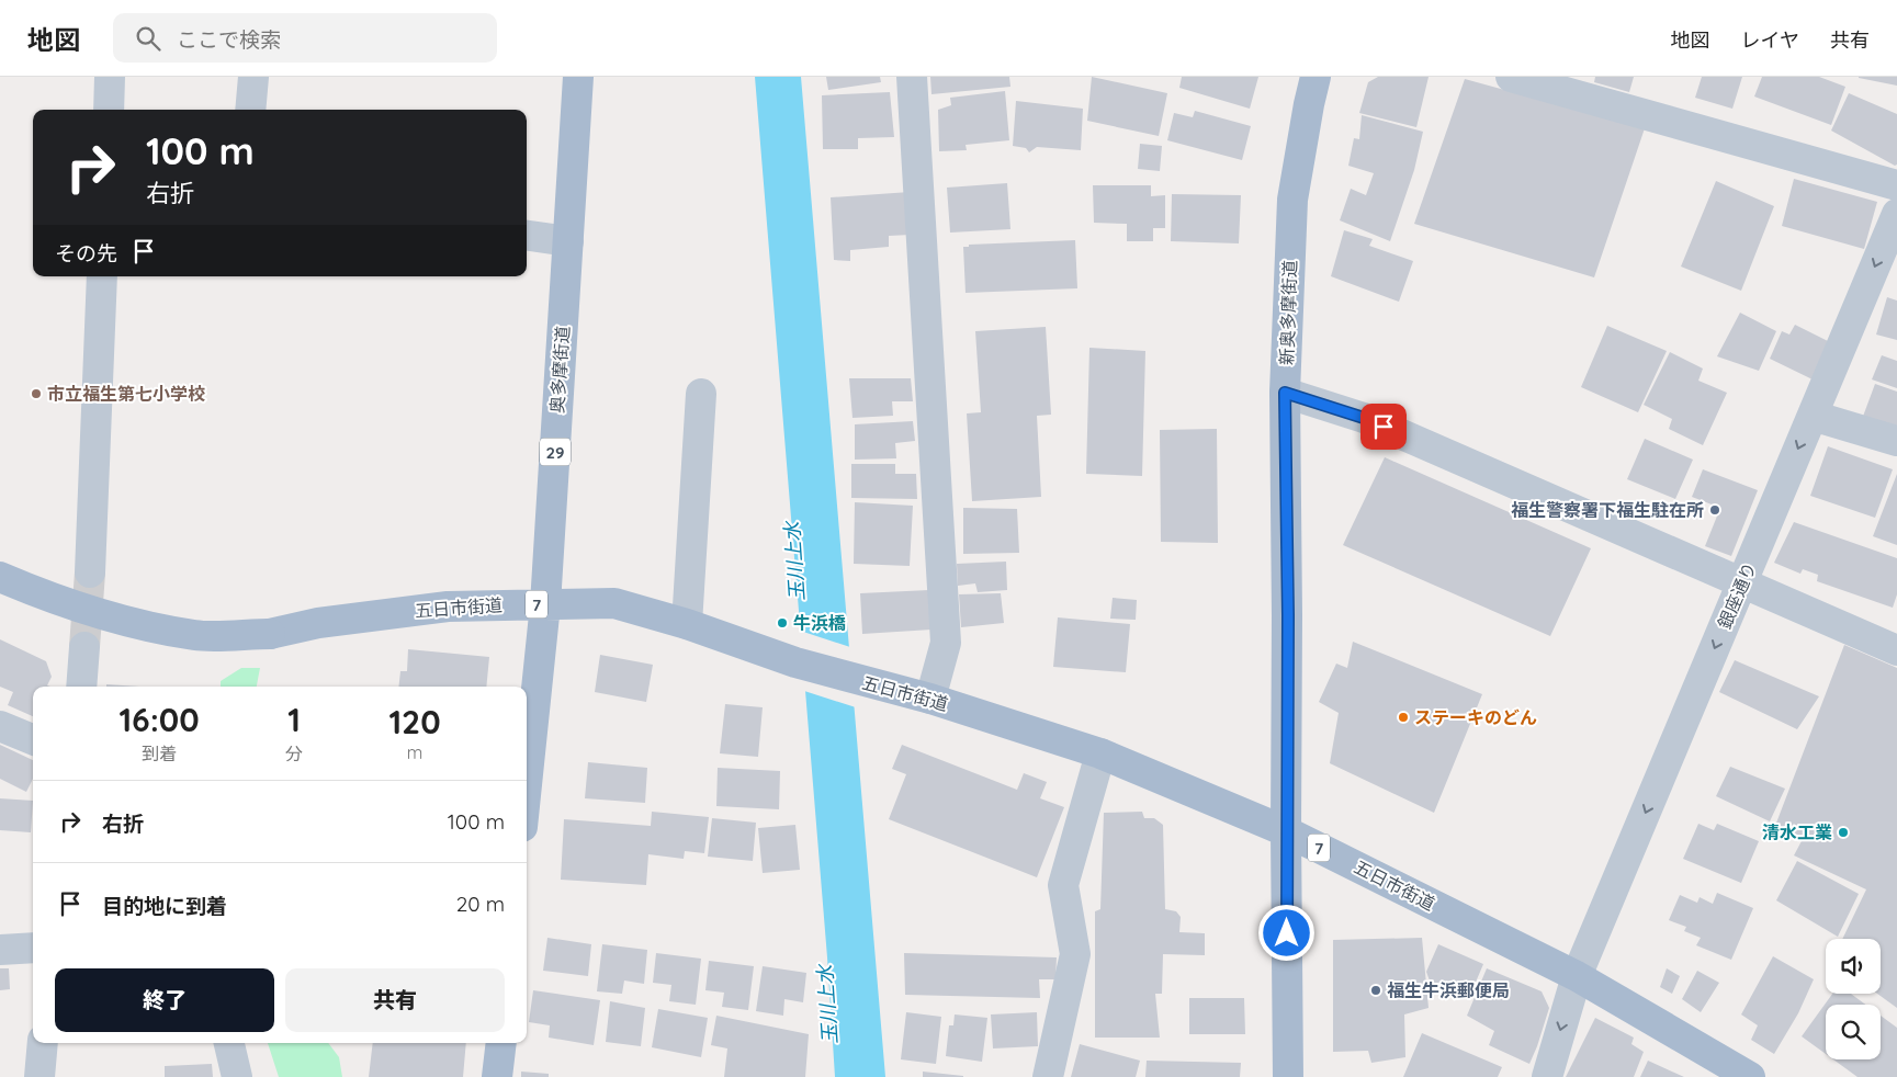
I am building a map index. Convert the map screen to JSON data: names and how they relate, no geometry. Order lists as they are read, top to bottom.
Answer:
{
  "streets": {
    "main road": [
      "新奥多摩街道",
      "奥多摩街道",
      "29",
      "7",
      "五日市街道"
    ],
    "street": ["銀座通り"]
  },
  "crossings": [
    ["新奥多摩街道", "五日市街道"],
    ["奥多摩街道", "五日市街道"],
    ["銀座通り", "五日市街道"]
  ],
  "one_way": ["銀座通り"],
  "water": ["玉川上水"],
  "places": [
    "市立福生第七小学校",
    "福生警察署下福生駐在所",
    "牛浜橋",
    "ステーキのどん",
    "清水工業",
    "福生牛浜郵便局"
  ],
  "page": {
    "header": "地図",
    "search": "ここで検索",
    "nav": ["地図", "レイヤ", "共有"],
    "turn": ["100 m", "右折"],
    "then": "その先",
    "eta": [
      "16:00",
      "到着",
      "1",
      "分",
      "120",
      "m"
    ],
    "list": [
      {
        "name": "右折",
        "value": "100 m"
      },
      {
        "name": "目的地に到着",
        "value": "20 m"
      }
    ],
    "buttons": ["終了", "共有"]
  }
}
